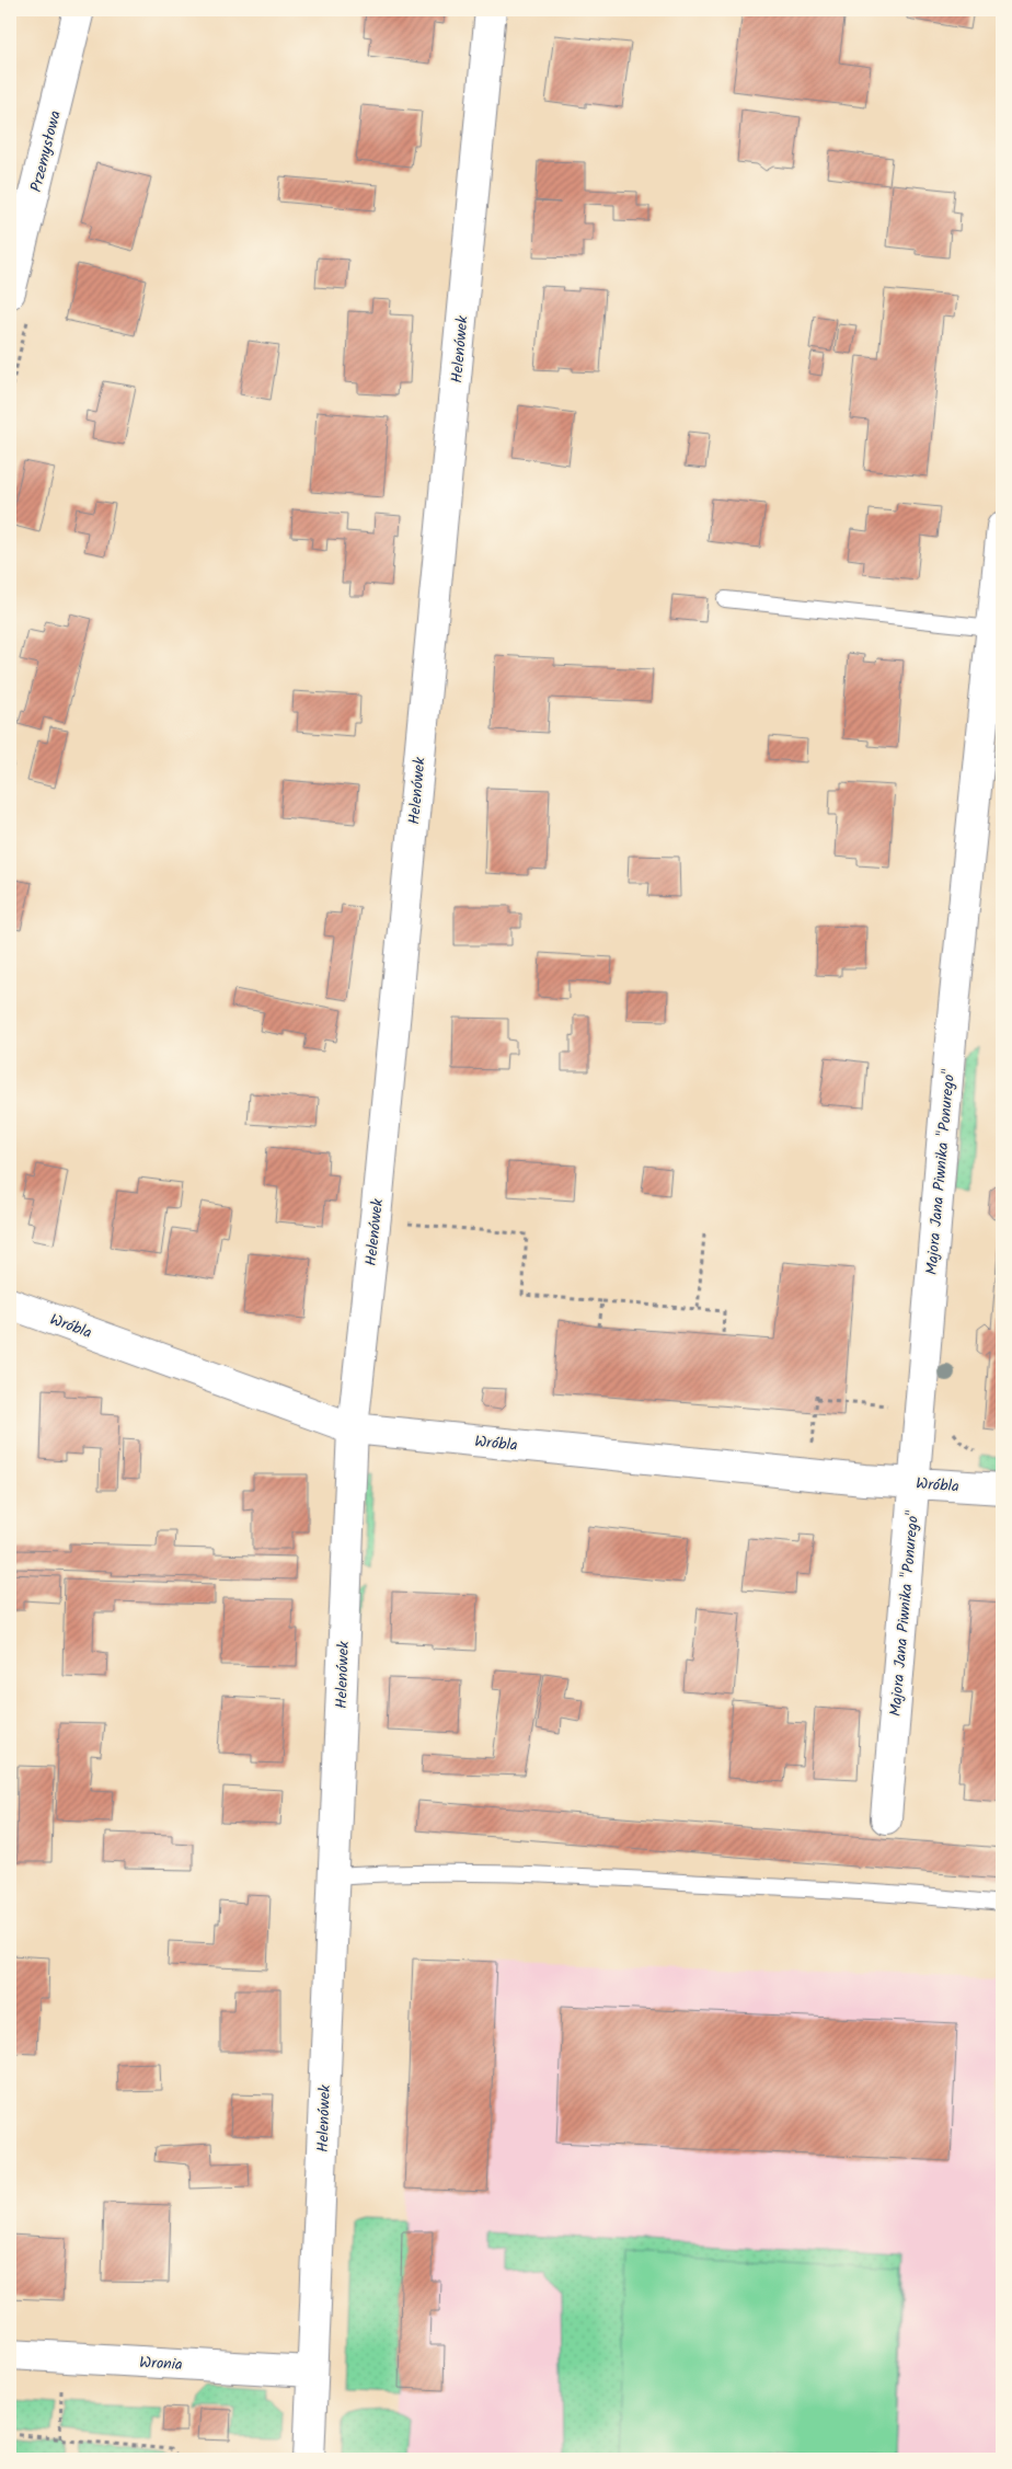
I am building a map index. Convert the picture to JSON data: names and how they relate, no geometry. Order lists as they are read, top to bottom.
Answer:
{
  "streets": {
    "street": [
      "Przemysłowa",
      "Helenówek",
      "Majora Jana Piwnika \"Ponurego\"",
      "Wróbla",
      "Wronia"
    ]
  },
  "crossings": [
    ["Helenówek", "Wróbla"],
    ["Helenówek", "Wronia"],
    ["Majora Jana Piwnika \"Ponurego\"", "Wróbla"]
  ]
}
